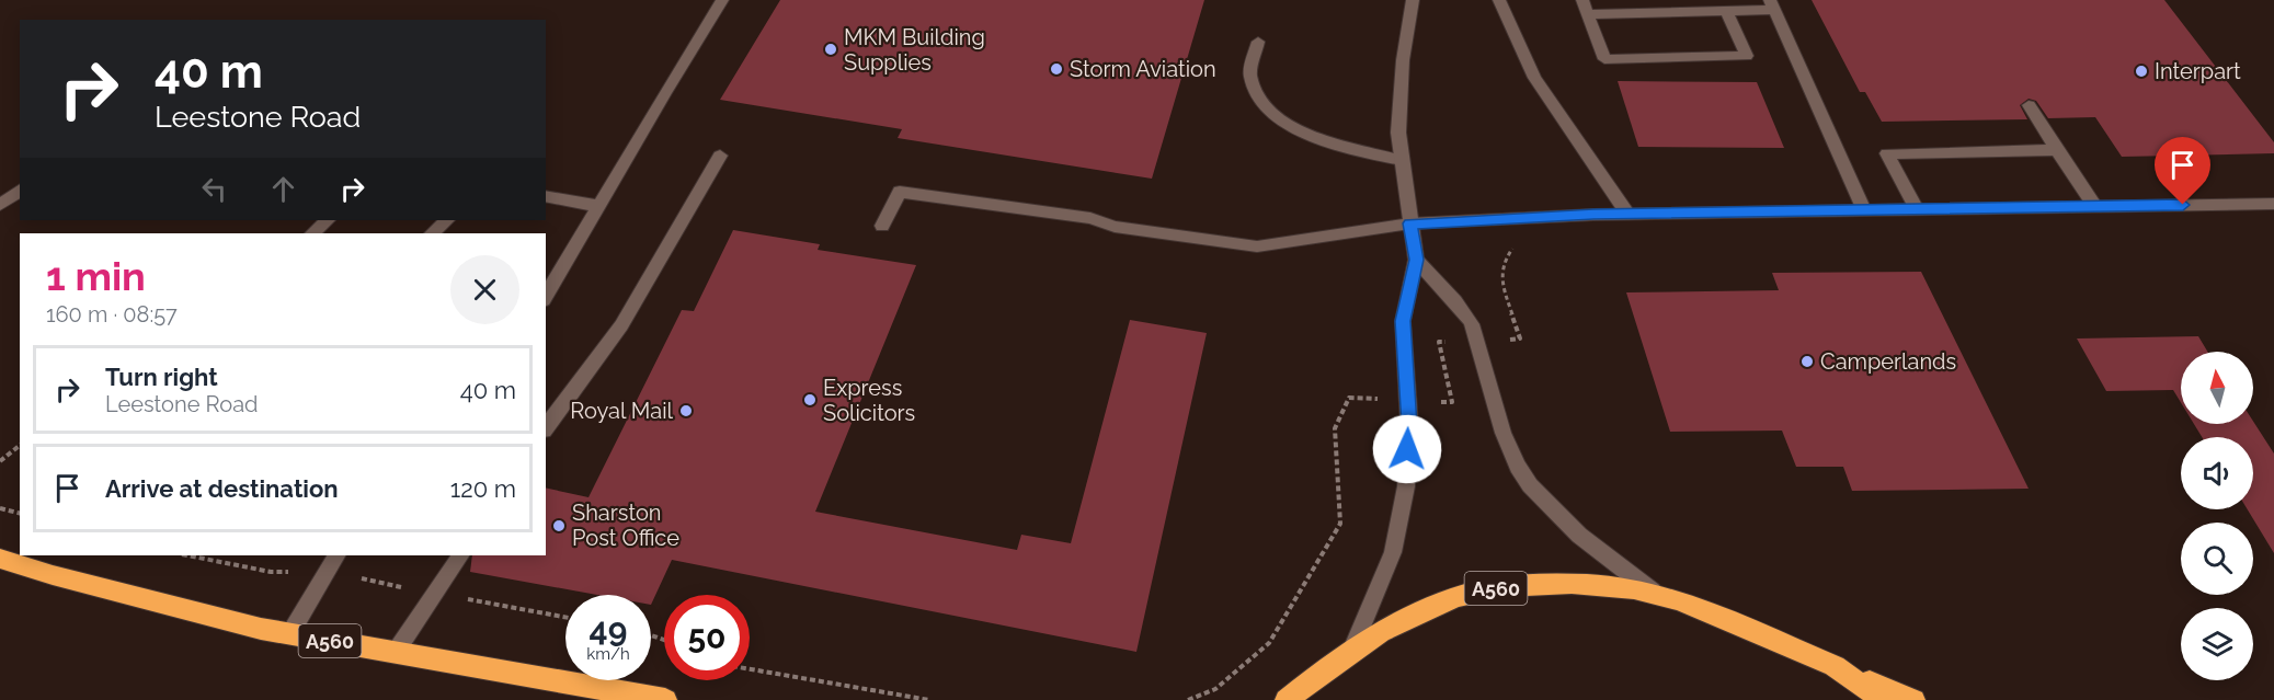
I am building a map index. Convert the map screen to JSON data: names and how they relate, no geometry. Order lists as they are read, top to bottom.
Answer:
{
  "streets": {
    "highway": ["A560"]
  },
  "places": [
    "MKM Building Supplies",
    "Storm Aviation",
    "Interpart",
    "Camperlands",
    "Express Solicitors",
    "Royal Mail",
    "Sharston Post Office"
  ],
  "north": "top",
  "page": {
    "turn": ["40 m", "Leestone Road"],
    "heading": ["1 min", "160 m · 08:57"],
    "list": [
      {
        "name": "Turn right",
        "note": "Leestone Road",
        "value": "40 m"
      },
      {
        "name": "Arrive at destination",
        "value": "120 m"
      }
    ],
    "speed": "49 km/h",
    "limit": "50"
  }
}
